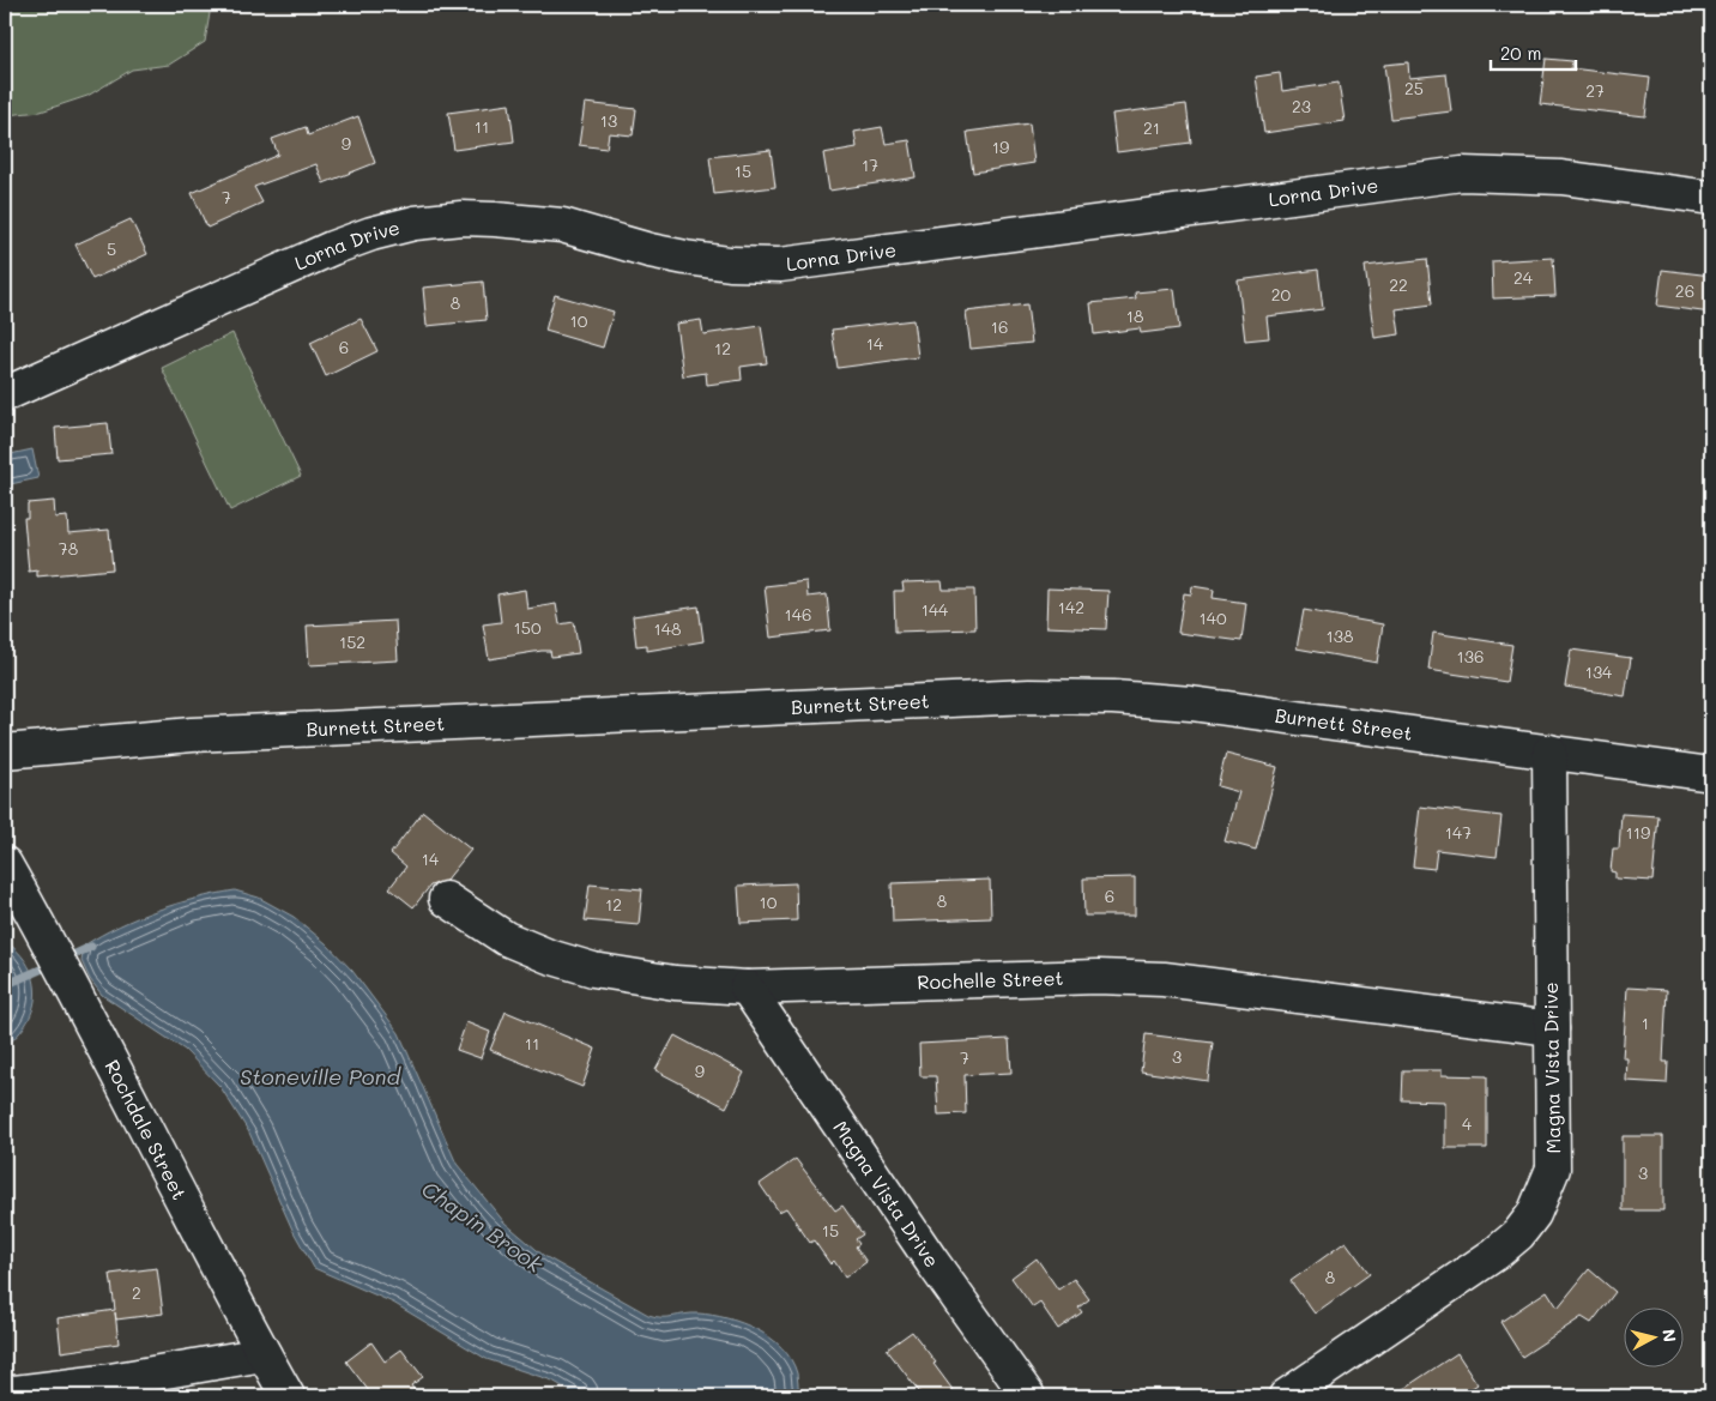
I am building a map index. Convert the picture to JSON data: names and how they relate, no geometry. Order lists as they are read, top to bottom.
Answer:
{
  "streets": {
    "street": [
      "Lorna Drive",
      "Burnett Street",
      "Rochelle Street",
      "Magna Vista Drive",
      "Rochdale Street"
    ]
  },
  "crossings": [
    ["Burnett Street", "Magna Vista Drive"],
    ["Rochelle Street", "Magna Vista Drive"]
  ],
  "water": ["Stoneville Pond", "Chapin Brook"],
  "house_numbers": [
    "25",
    "27",
    "23",
    "13",
    "11",
    "21",
    "9",
    "19",
    "17",
    "15",
    "7",
    "5",
    "24",
    "22",
    "26",
    "20",
    "8",
    "18",
    "10",
    "16",
    "14",
    "6",
    "12",
    "78",
    "142",
    "144",
    "146",
    "140",
    "150",
    "148",
    "138",
    "152",
    "136",
    "134",
    "147",
    "119",
    "14",
    "6",
    "8",
    "10",
    "12",
    "1",
    "11",
    "3",
    "7",
    "9",
    "4",
    "3",
    "15",
    "8",
    "2"
  ],
  "scale_bar": "20 m",
  "north": "right"
}
